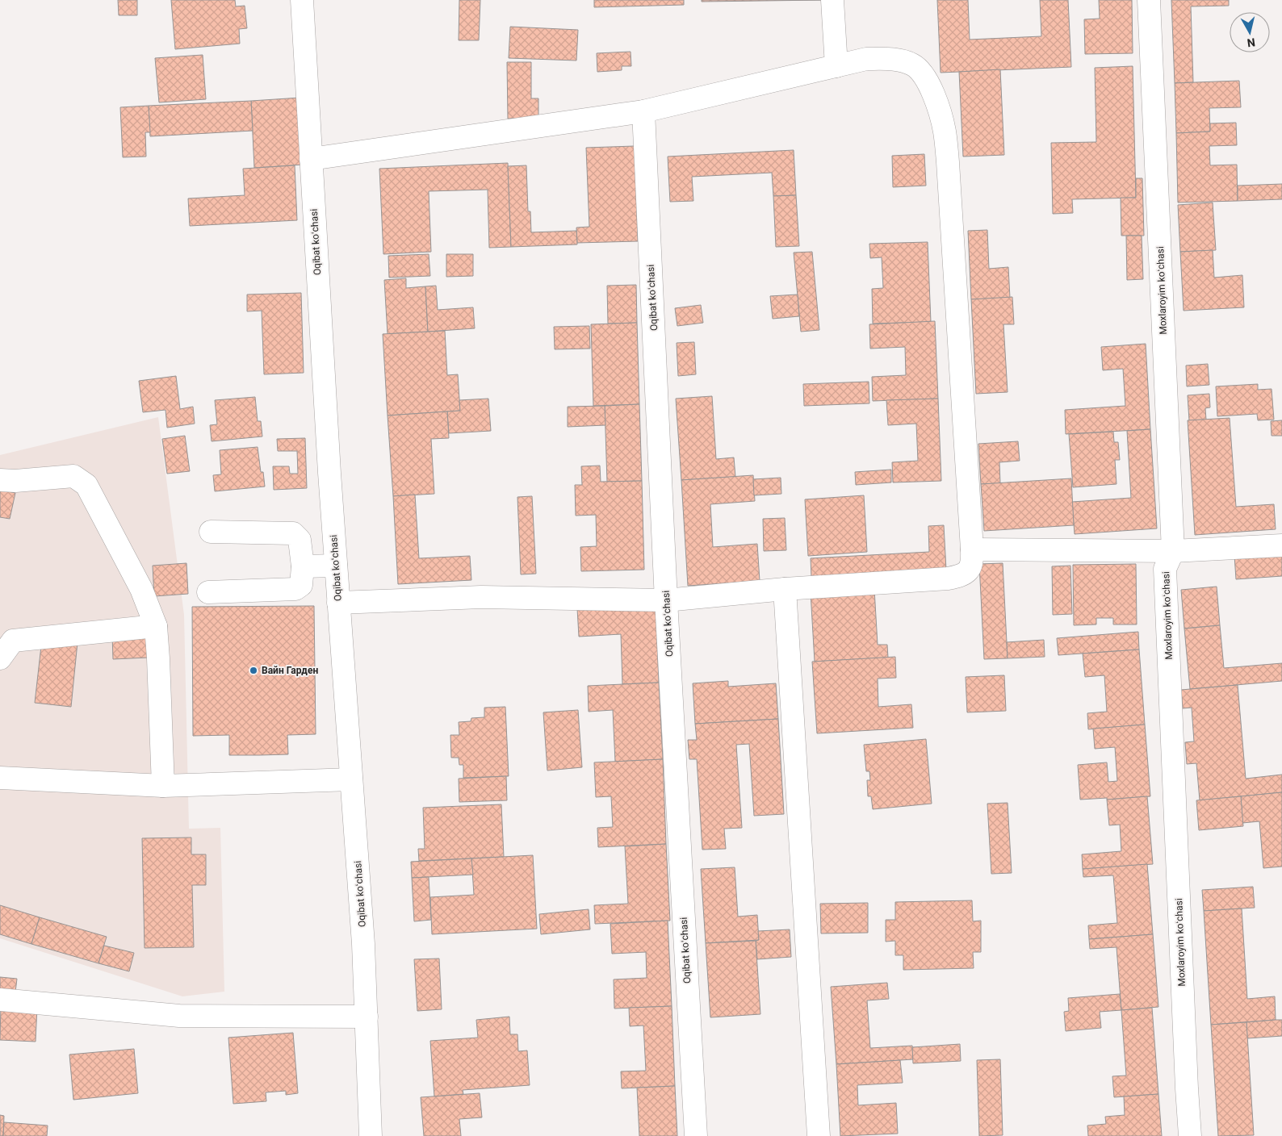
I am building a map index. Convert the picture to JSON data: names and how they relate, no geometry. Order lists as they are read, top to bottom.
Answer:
{
  "streets": {
    "street": ["Oqibat koʻchasi", "Moxlaroyim koʻchasi"]
  },
  "places": ["Вайн Гарден"],
  "north": "bottom"
}
